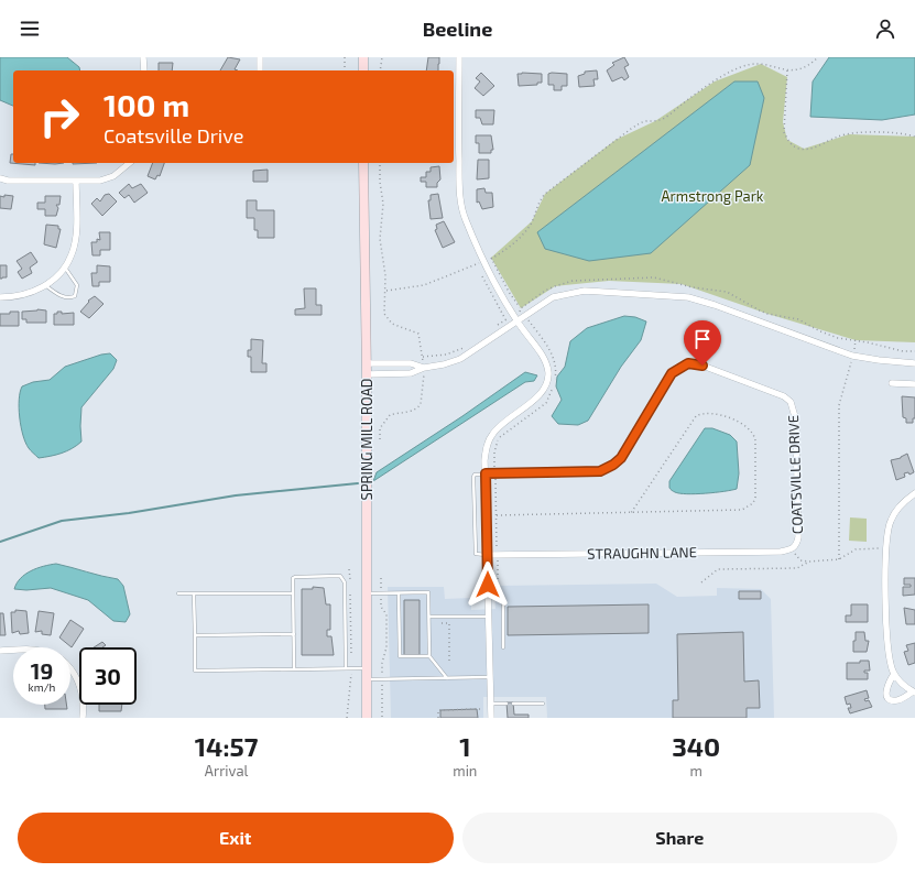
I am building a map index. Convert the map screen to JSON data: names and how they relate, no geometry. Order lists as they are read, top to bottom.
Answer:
{
  "streets": {
    "street": ["SPRING MILL ROAD", "COATSVILLE DRIVE", "STRAUGHN LANE"]
  },
  "crossings": [
    ["COATSVILLE DRIVE", "STRAUGHN LANE"]
  ],
  "parks": ["Armstrong Park"],
  "page": {
    "header": "Beeline",
    "turn": ["100 m", "Coatsville Drive"],
    "speed": "19 km/h",
    "limit": "30",
    "eta": [
      "14:57",
      "Arrival",
      "1",
      "min",
      "340",
      "m"
    ],
    "buttons": ["Exit", "Share"]
  }
}
